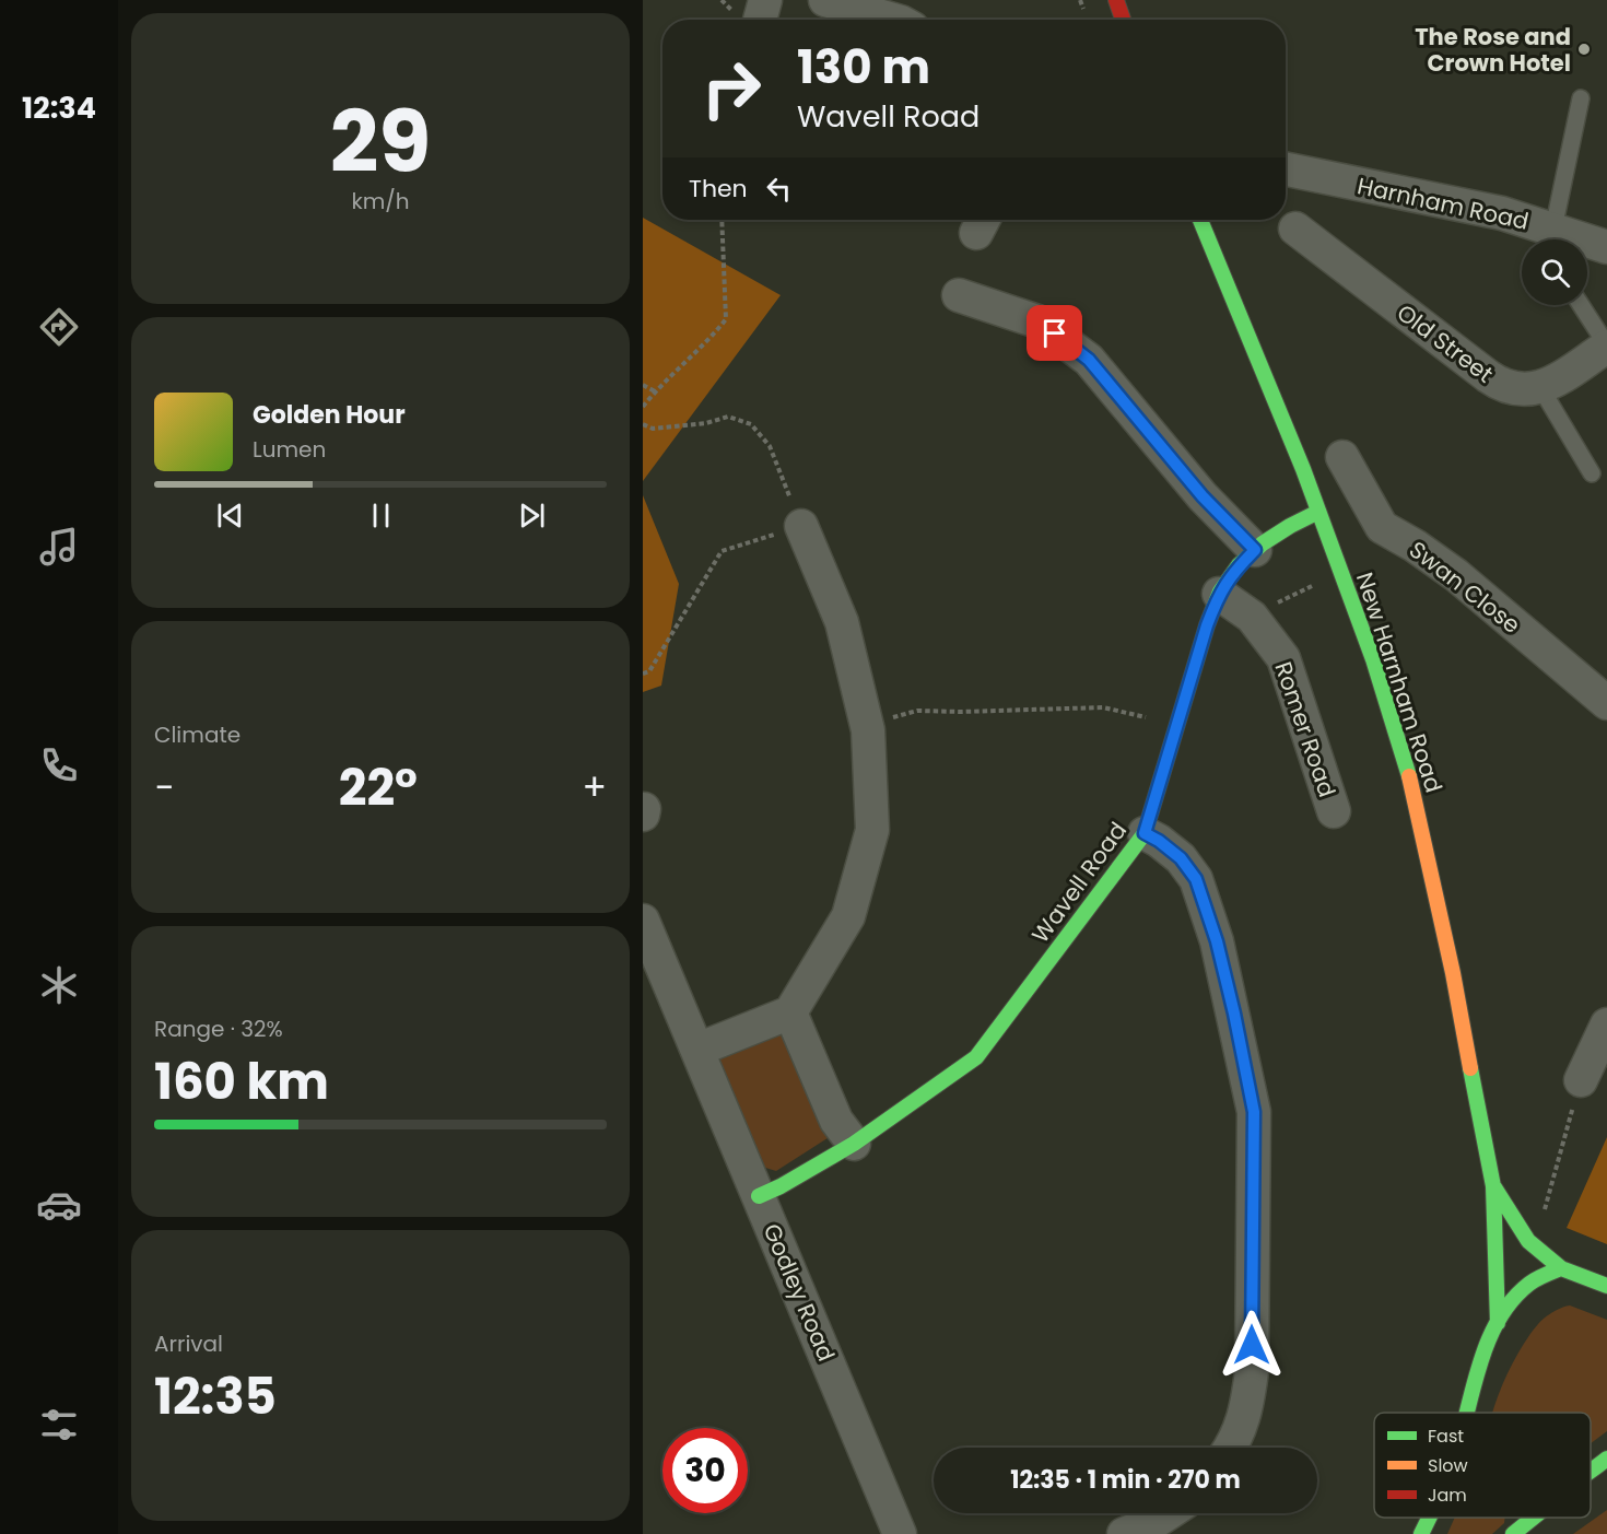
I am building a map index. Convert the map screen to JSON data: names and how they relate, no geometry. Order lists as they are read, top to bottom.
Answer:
{
  "streets": {
    "main road": ["New Harnham Road", "Wavell Road"],
    "street": [
      "Harnham Road",
      "Old Street",
      "Swan Close",
      "Romer Road",
      "Godley Road"
    ]
  },
  "crossings": [
    ["New Harnham Road", "Wavell Road"],
    ["Romer Road", "Wavell Road"],
    ["Wavell Road", "Godley Road"]
  ],
  "places": ["The Rose and Crown Hotel"],
  "legend": ["Fast", "Slow", "Jam"],
  "page": {
    "tabs": "12:34",
    "tile": [
      ["29", "km/h"],
      "Climate",
      ["Range · 32%", "160 km"],
      ["Arrival", "12:35"]
    ],
    "turn": ["130 m", "Wavell Road"],
    "then": "Then",
    "song": ["Golden Hour", "Lumen"],
    "heat": ["−", "22°", "+"],
    "limit": "30",
    "trip": "12:35 · 1 min · 270 m"
  }
}
